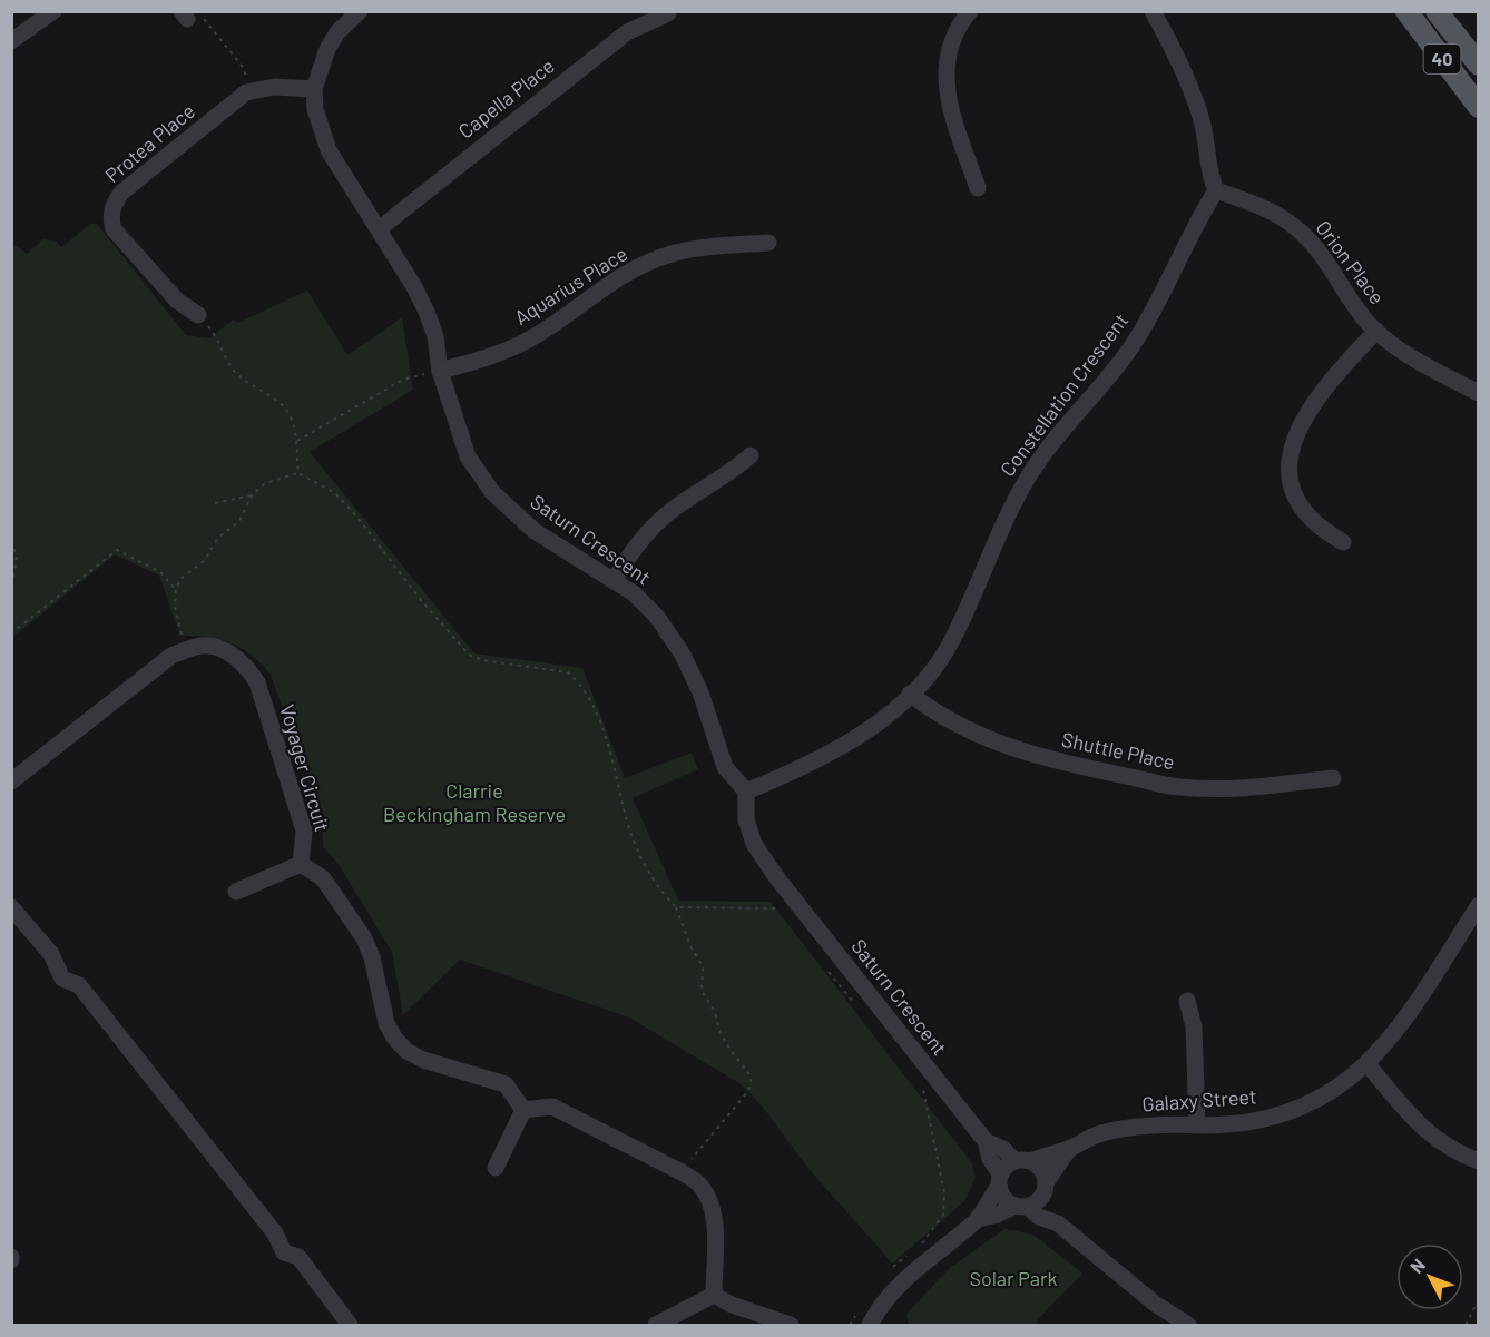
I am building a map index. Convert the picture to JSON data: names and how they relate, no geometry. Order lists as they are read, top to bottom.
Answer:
{
  "streets": {
    "main road": ["40"],
    "street": [
      "Capella Place",
      "Protea Place",
      "Orion Place",
      "Aquarius Place",
      "Constellation Crescent",
      "Saturn Crescent",
      "Shuttle Place",
      "Voyager Circuit",
      "Galaxy Street"
    ]
  },
  "crossings": [
    ["Capella Place", "Saturn Crescent"],
    ["Orion Place", "Constellation Crescent"],
    ["Aquarius Place", "Saturn Crescent"],
    ["Constellation Crescent", "Saturn Crescent"],
    ["Constellation Crescent", "Shuttle Place"],
    ["Saturn Crescent", "Galaxy Street"]
  ],
  "parks": ["Clarrie Beckingham Reserve", "Solar Park"],
  "north": "top left"
}
